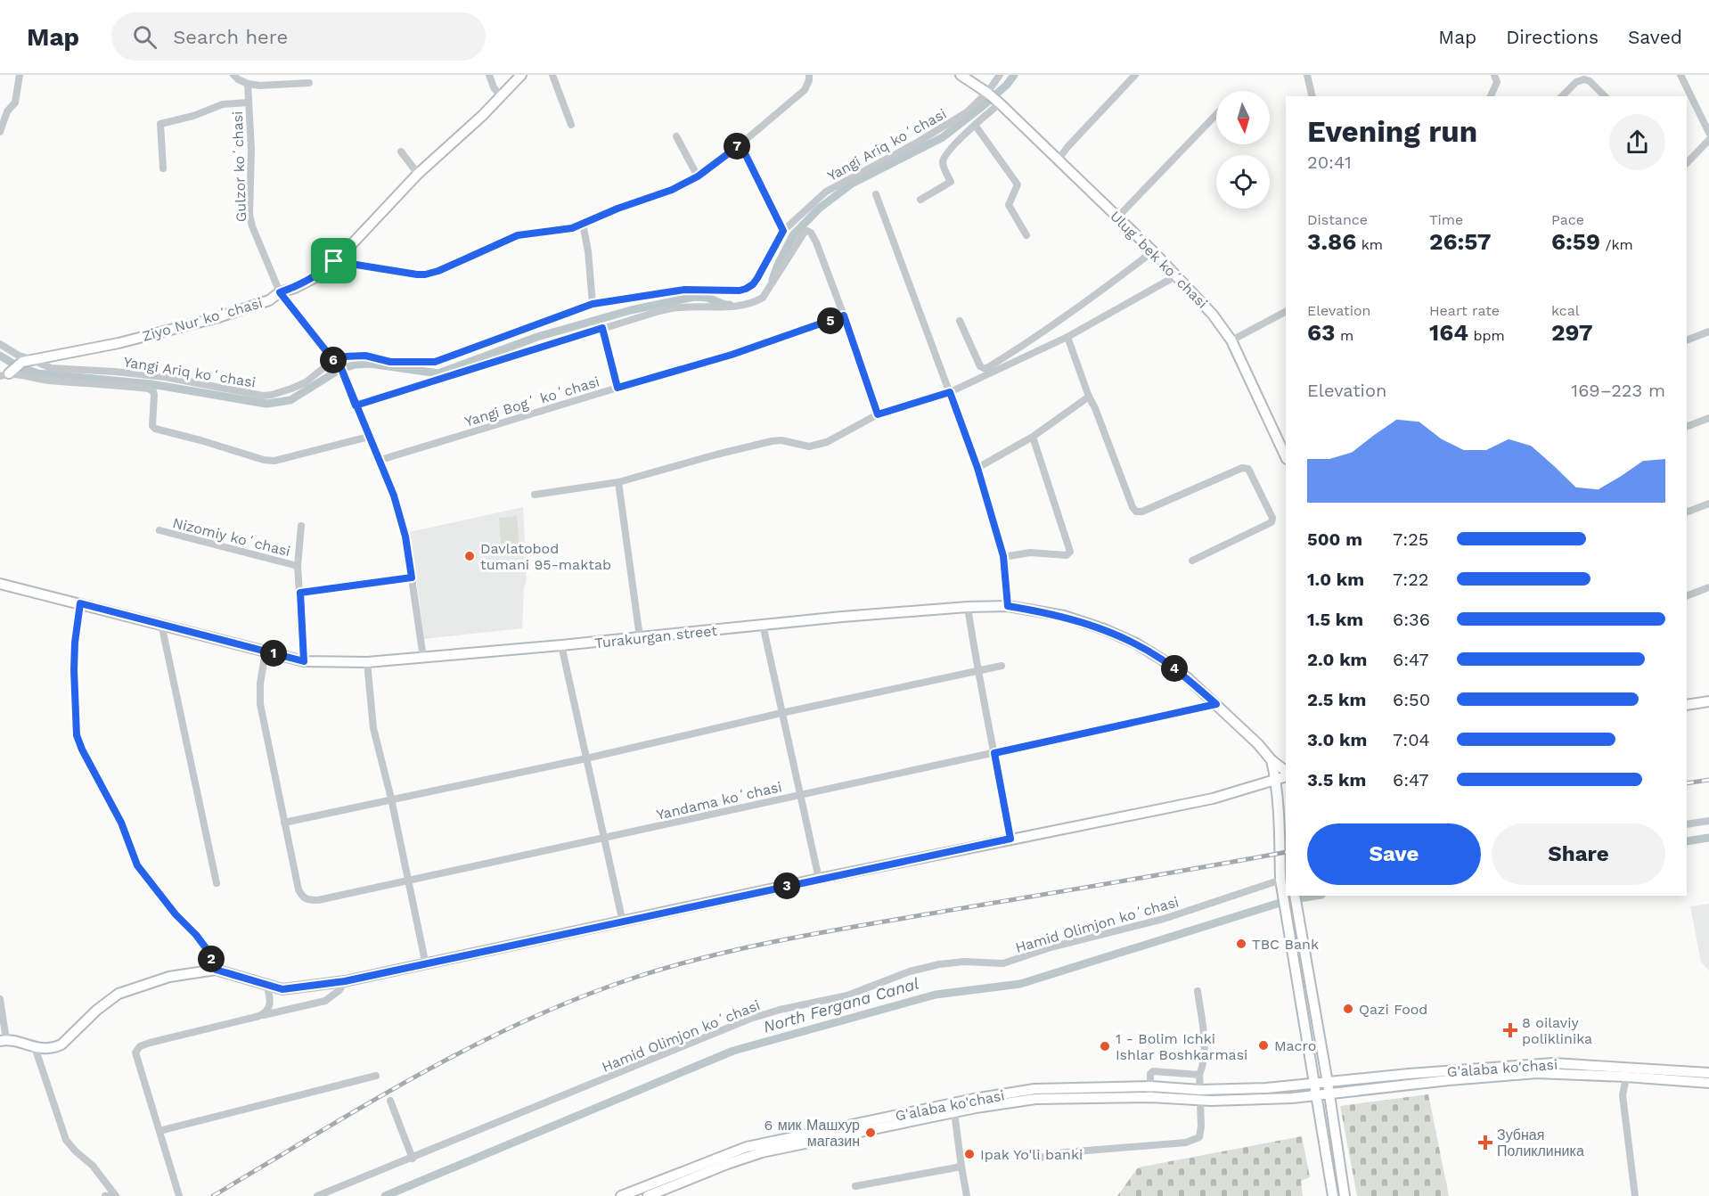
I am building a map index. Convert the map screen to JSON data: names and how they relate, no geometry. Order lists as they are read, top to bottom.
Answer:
{
  "streets": {
    "main road": [
      "Ulugʻbek koʻchasi",
      "Ziyo Nur koʻchasi",
      "Turakurgan street",
      "G'alaba ko'chasi"
    ],
    "street": [
      "Yangi Ariq koʻchasi",
      "Gulzor koʻchasi",
      "Yangi Bogʻ koʻchasi",
      "Nizomiy koʻchasi",
      "Yandama koʻchasi",
      "Hamid Olimjon koʻchasi"
    ]
  },
  "crossings": [
    ["Yangi Ariq koʻchasi", "Gulzor koʻchasi"],
    ["Yangi Ariq koʻchasi", "Ulugʻbek koʻchasi"],
    ["Yangi Ariq koʻchasi", "Ziyo Nur koʻchasi"],
    ["Gulzor koʻchasi", "Ziyo Nur koʻchasi"],
    ["Nizomiy koʻchasi", "Turakurgan street"],
    ["Turakurgan street", "Yandama koʻchasi"]
  ],
  "water": ["North Fergana Canal"],
  "places": {
    "other": [
      "Davlatobod tumani 95-maktab",
      "TBC Bank",
      "Qazi Food",
      "Macro",
      "1 - Bolim Ichki Ishlar Boshkarmasi",
      "6 мик Машхур магазин",
      "Ipak Yo'li banki"
    ],
    "health": ["8 oilaviy poliklinika", "Зубная Поликлиника"]
  },
  "north": "bottom",
  "page": {
    "header": "Map",
    "search": "Search here",
    "nav": ["Map", "Directions", "Saved"],
    "heading": ["Evening run", "20:41"],
    "pins": [
      "7",
      "5",
      "6",
      "1",
      "4",
      "3",
      "2"
    ],
    "stats": [
      ["Distance", "3.86 km"],
      ["Time", "26:57"],
      ["Pace", "6:59 /km"],
      ["Elevation", "63 m"],
      ["Heart rate", "164 bpm"],
      ["kcal", "297"]
    ],
    "chart": ["Elevation", "169–223 m"],
    "list": [
      {
        "name": "500 m",
        "note": "7:25"
      },
      {
        "name": "1.0 km",
        "note": "7:22"
      },
      {
        "name": "1.5 km",
        "note": "6:36"
      },
      {
        "name": "2.0 km",
        "note": "6:47"
      },
      {
        "name": "2.5 km",
        "note": "6:50"
      },
      {
        "name": "3.0 km",
        "note": "7:04"
      },
      {
        "name": "3.5 km",
        "note": "6:47"
      }
    ],
    "buttons": ["Save", "Share"]
  }
}
